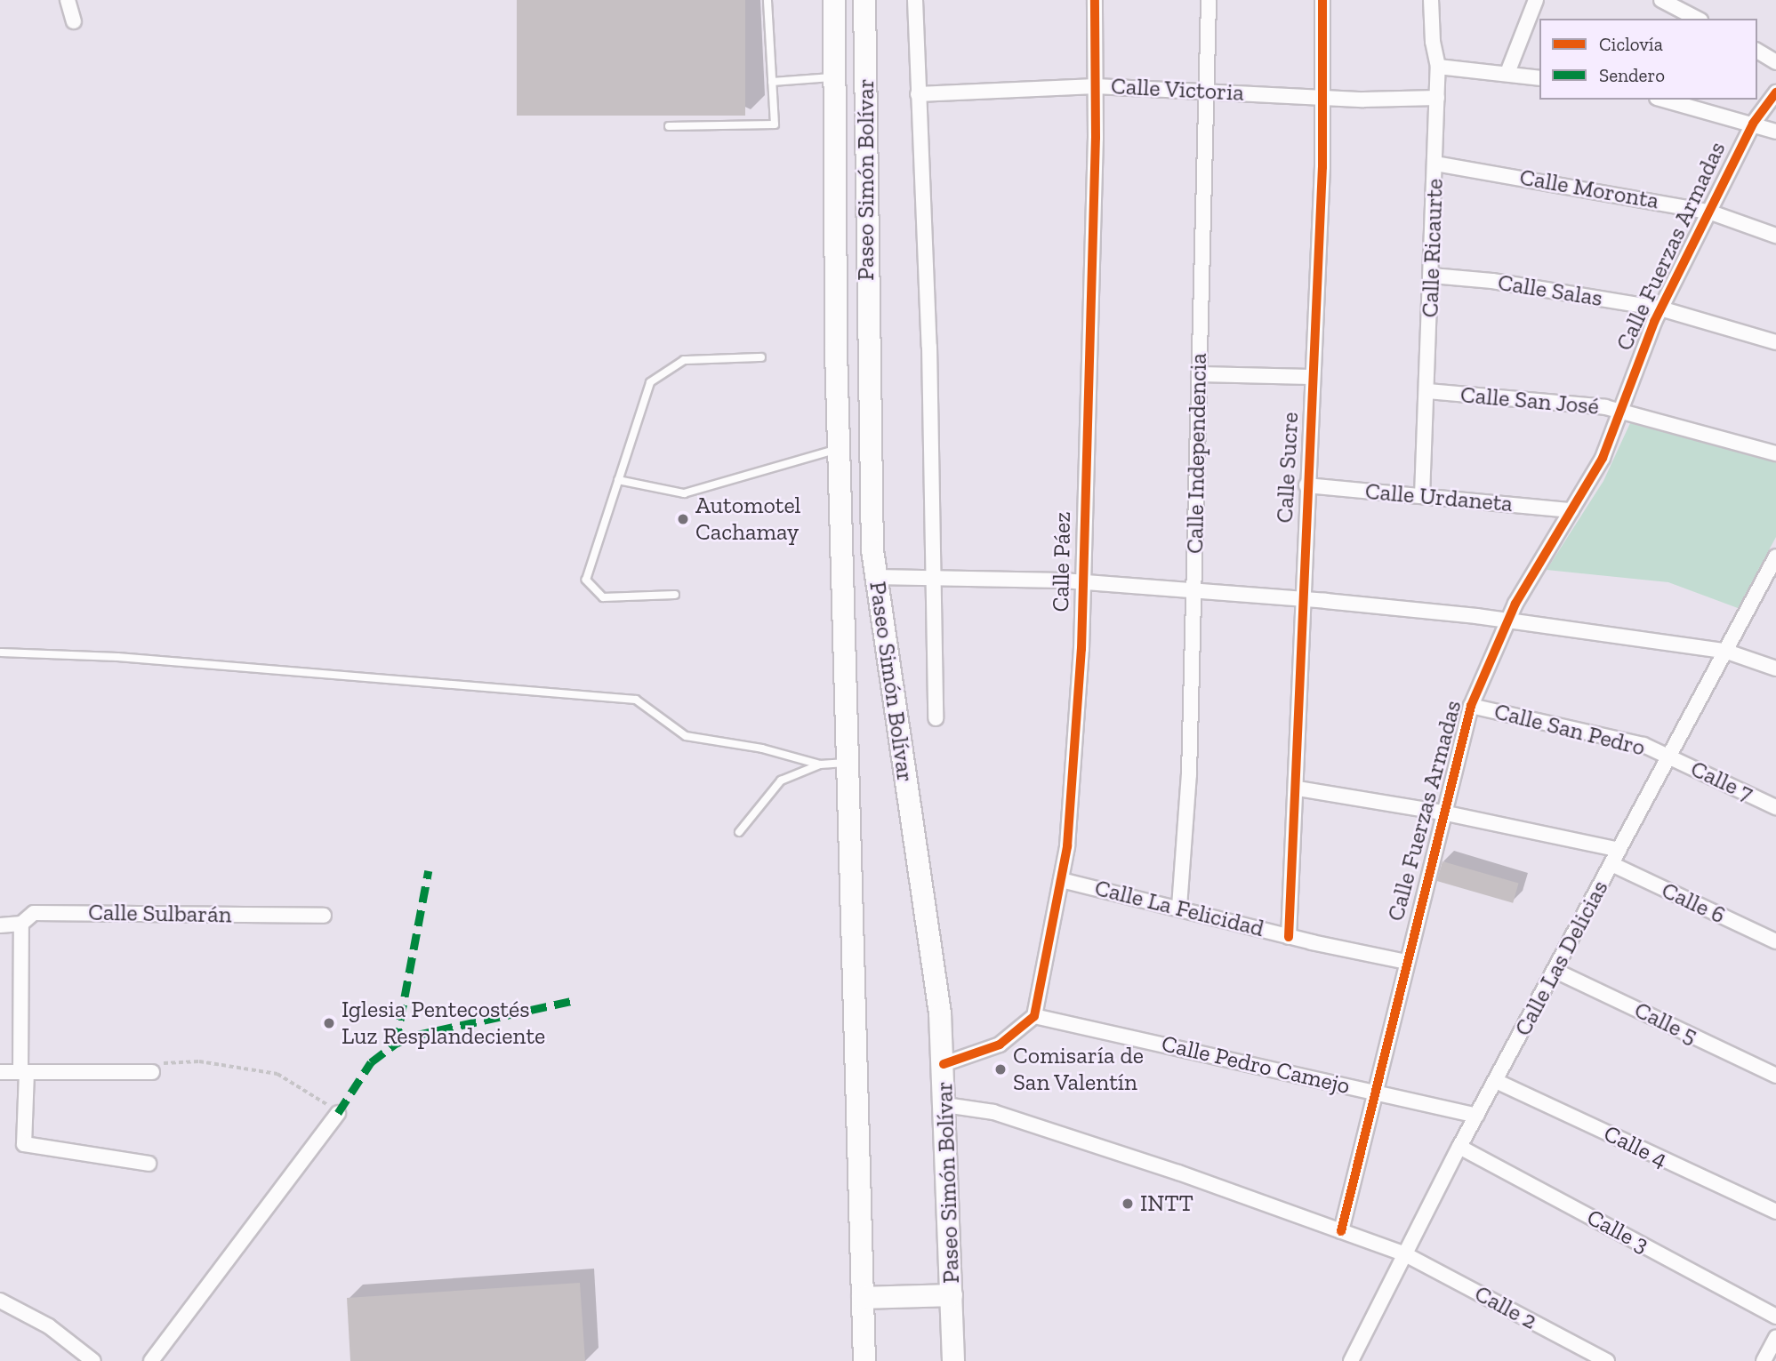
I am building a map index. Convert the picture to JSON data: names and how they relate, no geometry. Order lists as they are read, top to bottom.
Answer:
{
  "streets": {
    "main road": ["Paseo Simón Bolívar"],
    "street": [
      "Calle Victoria",
      "Calle Moronta",
      "Calle Fuerzas Armadas",
      "Calle Ricaurte",
      "Calle Salas",
      "Calle San José",
      "Calle Independencia",
      "Calle Sucre",
      "Calle Urdaneta",
      "Calle Páez",
      "Calle San Pedro",
      "Calle 7",
      "Calle 6",
      "Calle La Felicidad",
      "Calle Sulbarán",
      "Calle Las Delicias",
      "Calle 5",
      "Calle Pedro Camejo",
      "Calle 4",
      "Calle 3",
      "Calle 2"
    ]
  },
  "crossings": [
    ["Calle Victoria", "Paseo Simón Bolívar"],
    ["Calle Victoria", "Calle Ricaurte"],
    ["Calle Victoria", "Calle Independencia"],
    ["Calle Victoria", "Calle Sucre"],
    ["Calle Victoria", "Calle Páez"],
    ["Paseo Simón Bolívar", "Calle 2"],
    ["Calle Moronta", "Calle Fuerzas Armadas"],
    ["Calle Moronta", "Calle Ricaurte"],
    ["Calle Fuerzas Armadas", "Calle Salas"],
    ["Calle Fuerzas Armadas", "Calle San José"],
    ["Calle Fuerzas Armadas", "Calle Urdaneta"],
    ["Calle Fuerzas Armadas", "Calle San Pedro"],
    ["Calle Fuerzas Armadas", "Calle La Felicidad"],
    ["Calle Fuerzas Armadas", "Calle Pedro Camejo"],
    ["Calle Fuerzas Armadas", "Calle 2"],
    ["Calle Ricaurte", "Calle Salas"],
    ["Calle Ricaurte", "Calle San José"],
    ["Calle Ricaurte", "Calle Urdaneta"],
    ["Calle Independencia", "Calle La Felicidad"],
    ["Calle Sucre", "Calle Urdaneta"],
    ["Calle Sucre", "Calle La Felicidad"],
    ["Calle Páez", "Calle La Felicidad"],
    ["Calle Páez", "Calle Pedro Camejo"],
    ["Calle San Pedro", "Calle 7"],
    ["Calle San Pedro", "Calle Las Delicias"],
    ["Calle 7", "Calle Las Delicias"],
    ["Calle 6", "Calle Las Delicias"],
    ["Calle Las Delicias", "Calle 5"],
    ["Calle Las Delicias", "Calle Pedro Camejo"],
    ["Calle Las Delicias", "Calle 4"],
    ["Calle Las Delicias", "Calle 3"],
    ["Calle Las Delicias", "Calle 2"]
  ],
  "places": [
    "Automotel Cachamay",
    "Iglesia Pentecostés Luz Resplandeciente",
    "Comisaría de San Valentín",
    "INTT"
  ],
  "legend": ["Ciclovía", "Sendero"]
}
